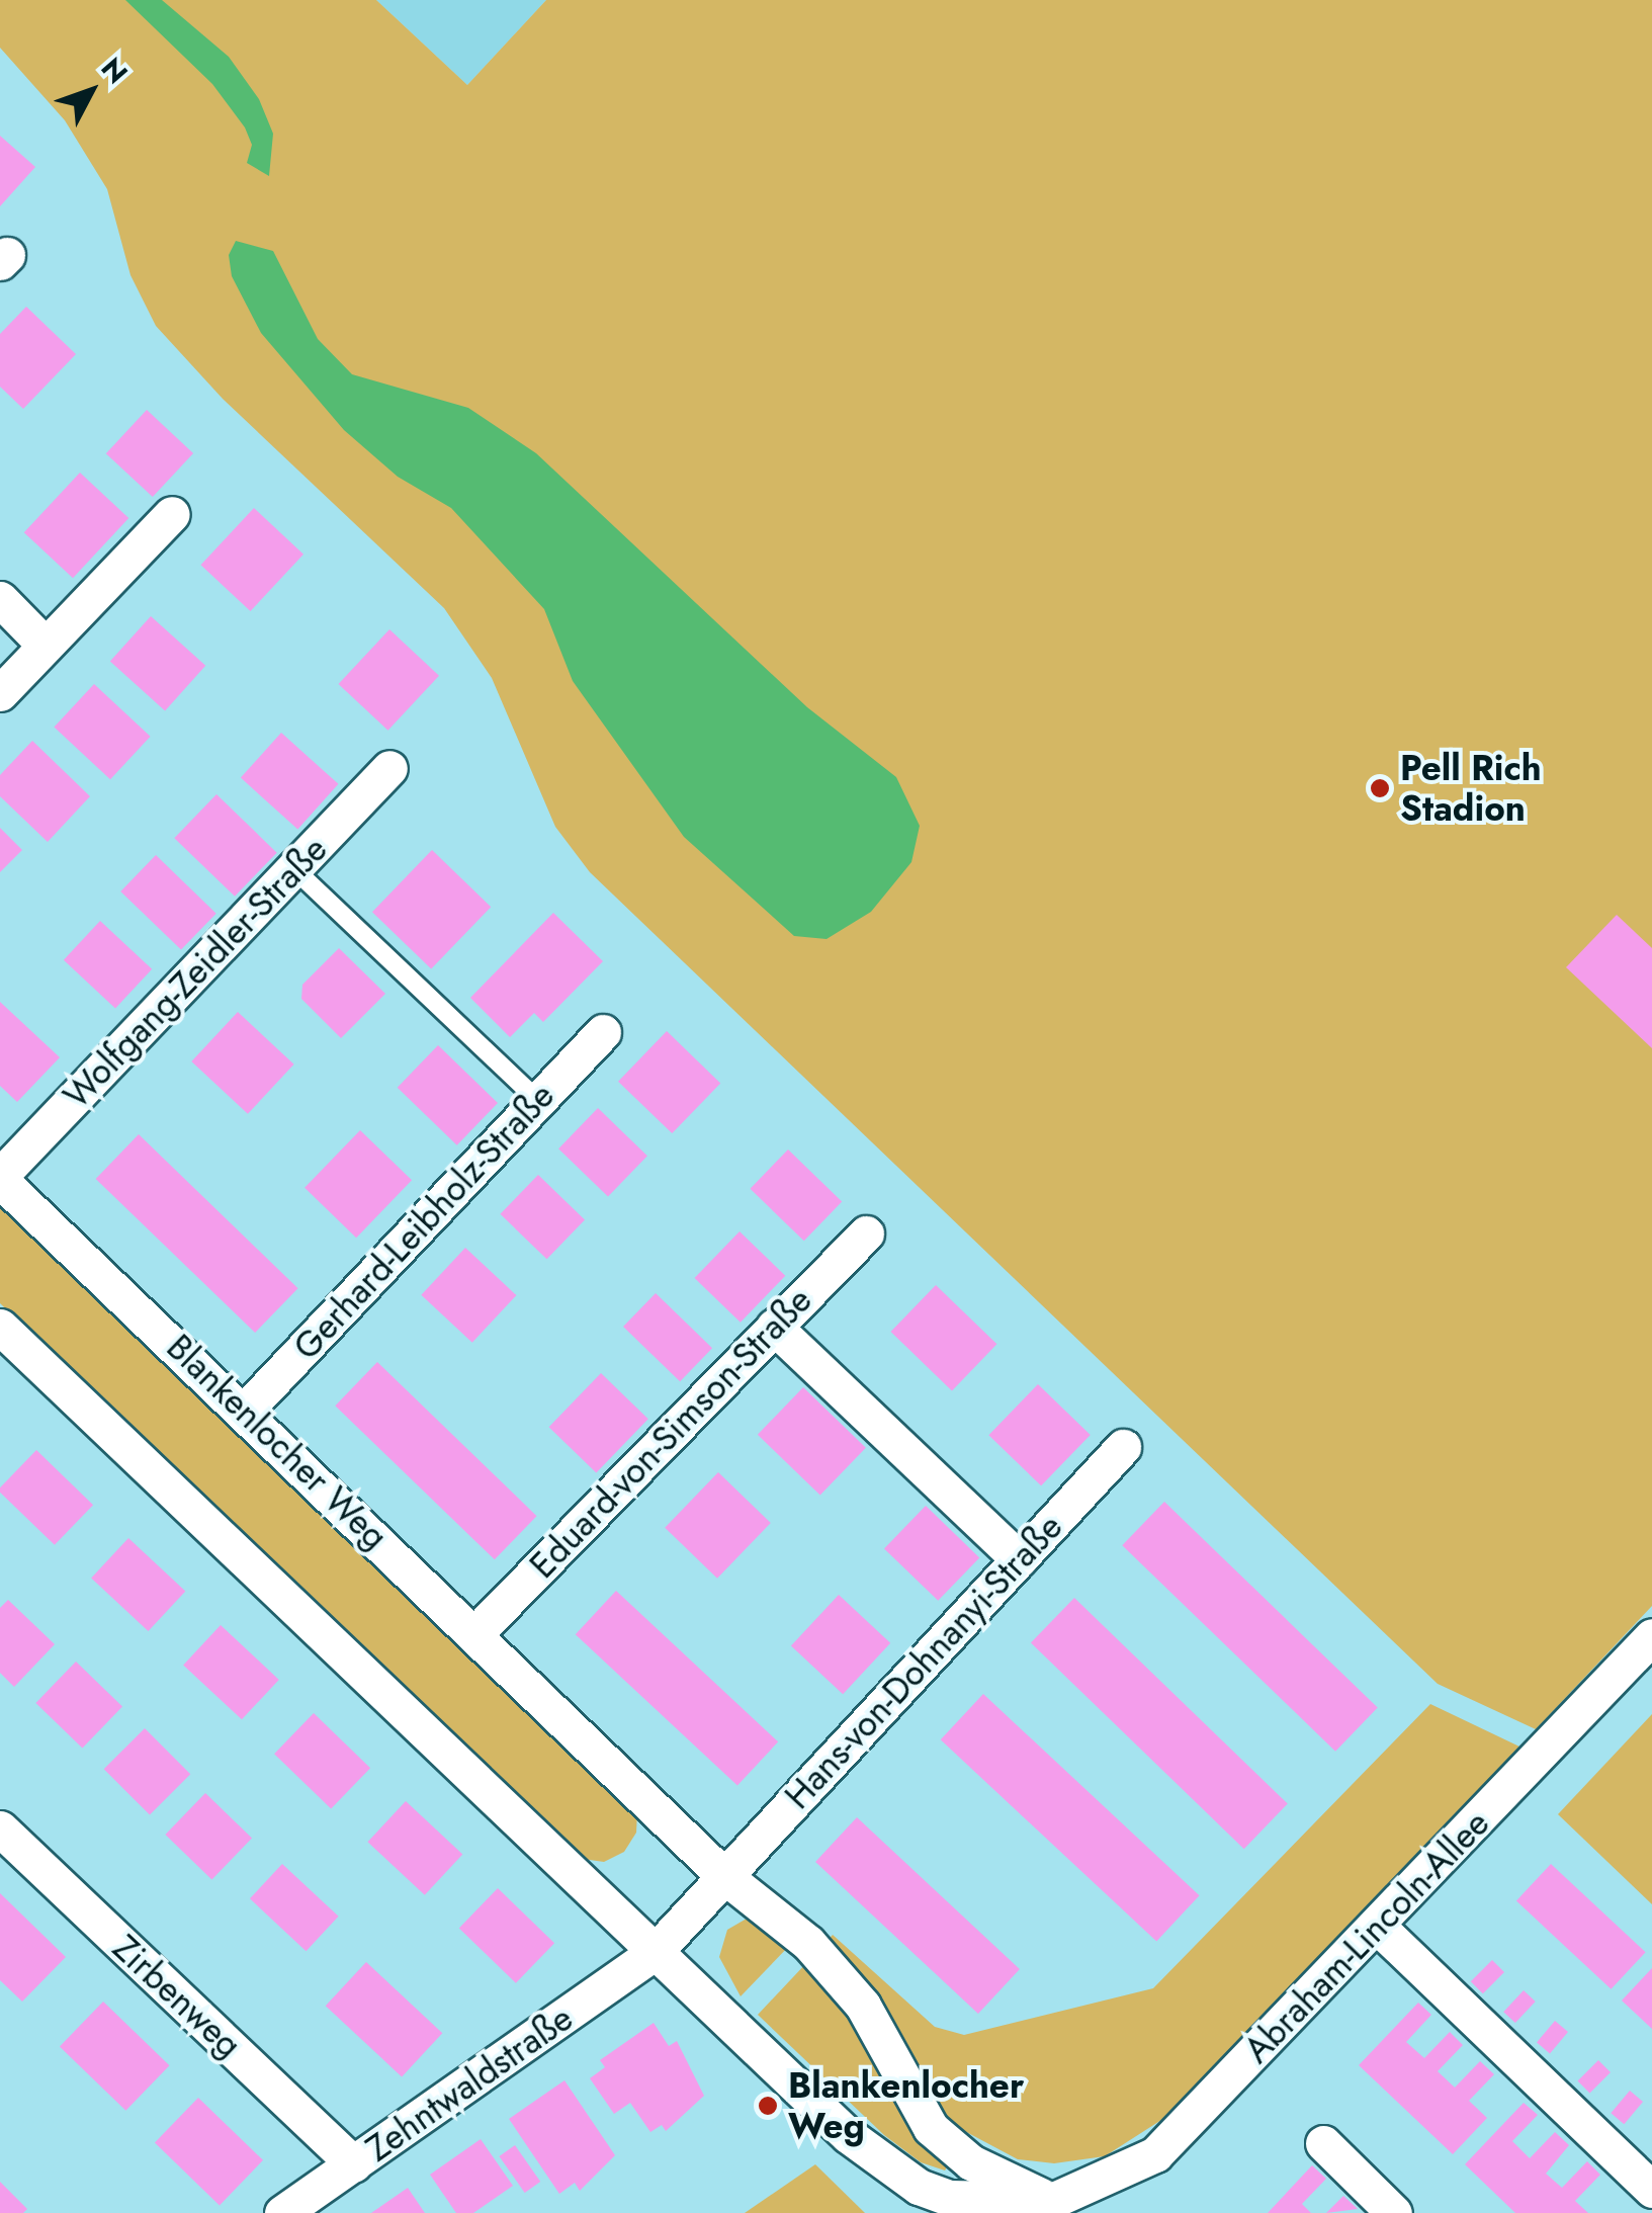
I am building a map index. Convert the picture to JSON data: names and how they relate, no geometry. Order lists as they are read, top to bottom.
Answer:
{
  "streets": {
    "street": [
      "Wolfgang-Zeidler-Straße",
      "Gerhard-Leibholz-Straße",
      "Eduard-von-Simson-Straße",
      "Blankenlocher Weg",
      "Hans-von-Dohnanyi-Straße",
      "Abraham-Lincoln-Allee",
      "Zirbenweg",
      "Zehntwaldstraße"
    ]
  },
  "crossings": [
    ["Wolfgang-Zeidler-Straße", "Blankenlocher Weg"],
    ["Gerhard-Leibholz-Straße", "Blankenlocher Weg"],
    ["Eduard-von-Simson-Straße", "Blankenlocher Weg"],
    ["Blankenlocher Weg", "Hans-von-Dohnanyi-Straße"],
    ["Blankenlocher Weg", "Abraham-Lincoln-Allee"],
    ["Zirbenweg", "Zehntwaldstraße"]
  ],
  "places": ["Pell Rich Stadion", "Blankenlocher Weg"],
  "north": "top right"
}
